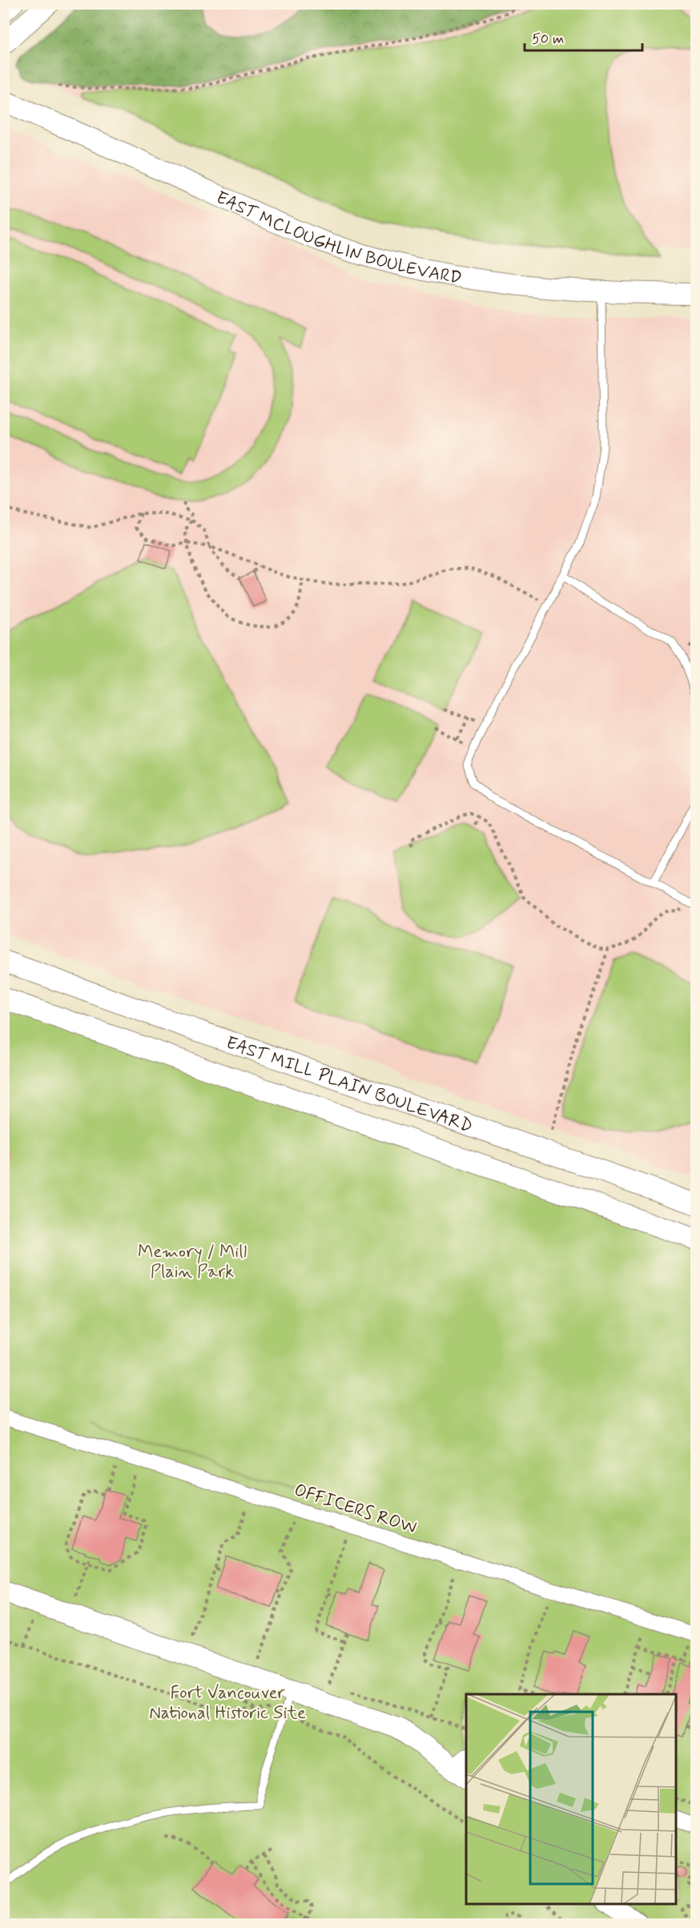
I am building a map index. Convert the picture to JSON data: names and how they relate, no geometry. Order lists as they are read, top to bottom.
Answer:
{
  "streets": {
    "main road": ["EAST MCLOUGHLIN BOULEVARD", "EAST MILL PLAIN BOULEVARD"],
    "street": ["OFFICERS ROW"]
  },
  "parks": ["Memory / Mill Plain Park", "Fort Vancouver National Historic Site"],
  "scale_bar": "50 m"
}
